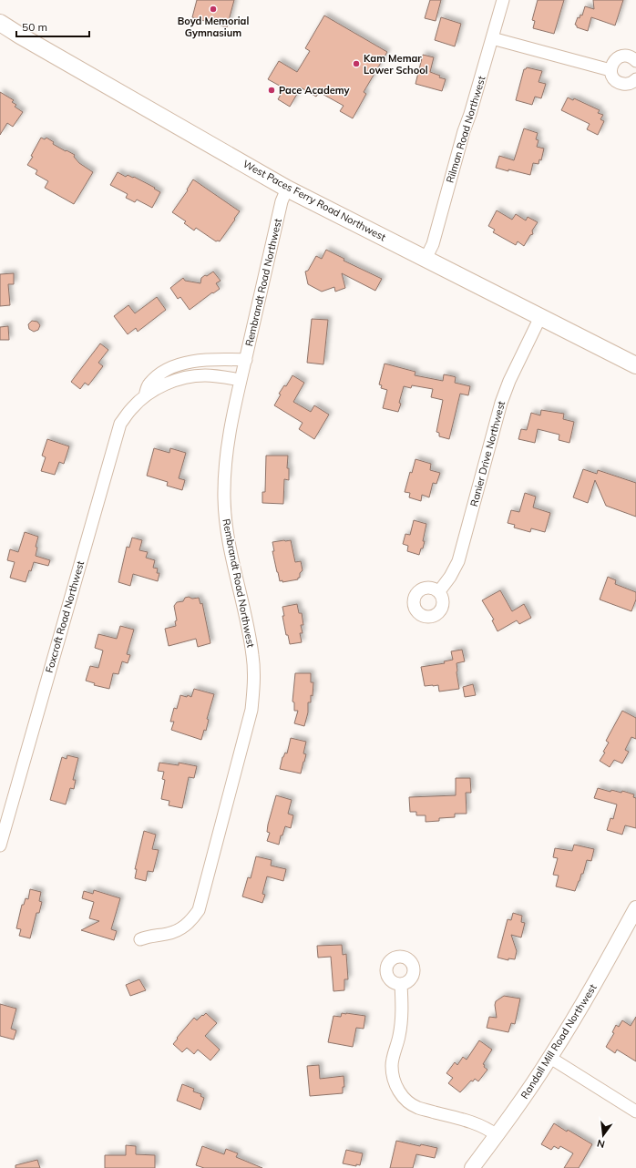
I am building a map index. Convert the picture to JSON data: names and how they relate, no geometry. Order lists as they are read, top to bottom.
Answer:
{
  "streets": {
    "main road": ["West Paces Ferry Road Northwest"],
    "street": [
      "Rilman Road Northwest",
      "Rembrandt Road Northwest",
      "Ranier Drive Northwest",
      "Foxcroft Road Northwest",
      "Randall Mill Road Northwest"
    ]
  },
  "crossings": [
    ["Rilman Road Northwest", "West Paces Ferry Road Northwest"],
    ["West Paces Ferry Road Northwest", "Rembrandt Road Northwest"],
    ["West Paces Ferry Road Northwest", "Ranier Drive Northwest"],
    ["Rembrandt Road Northwest", "Foxcroft Road Northwest"]
  ],
  "places": ["Boyd Memorial Gymnasium", "Kam Memar Lower School", "Pace Academy"],
  "scale_bar": "50 m",
  "north": "bottom"
}
